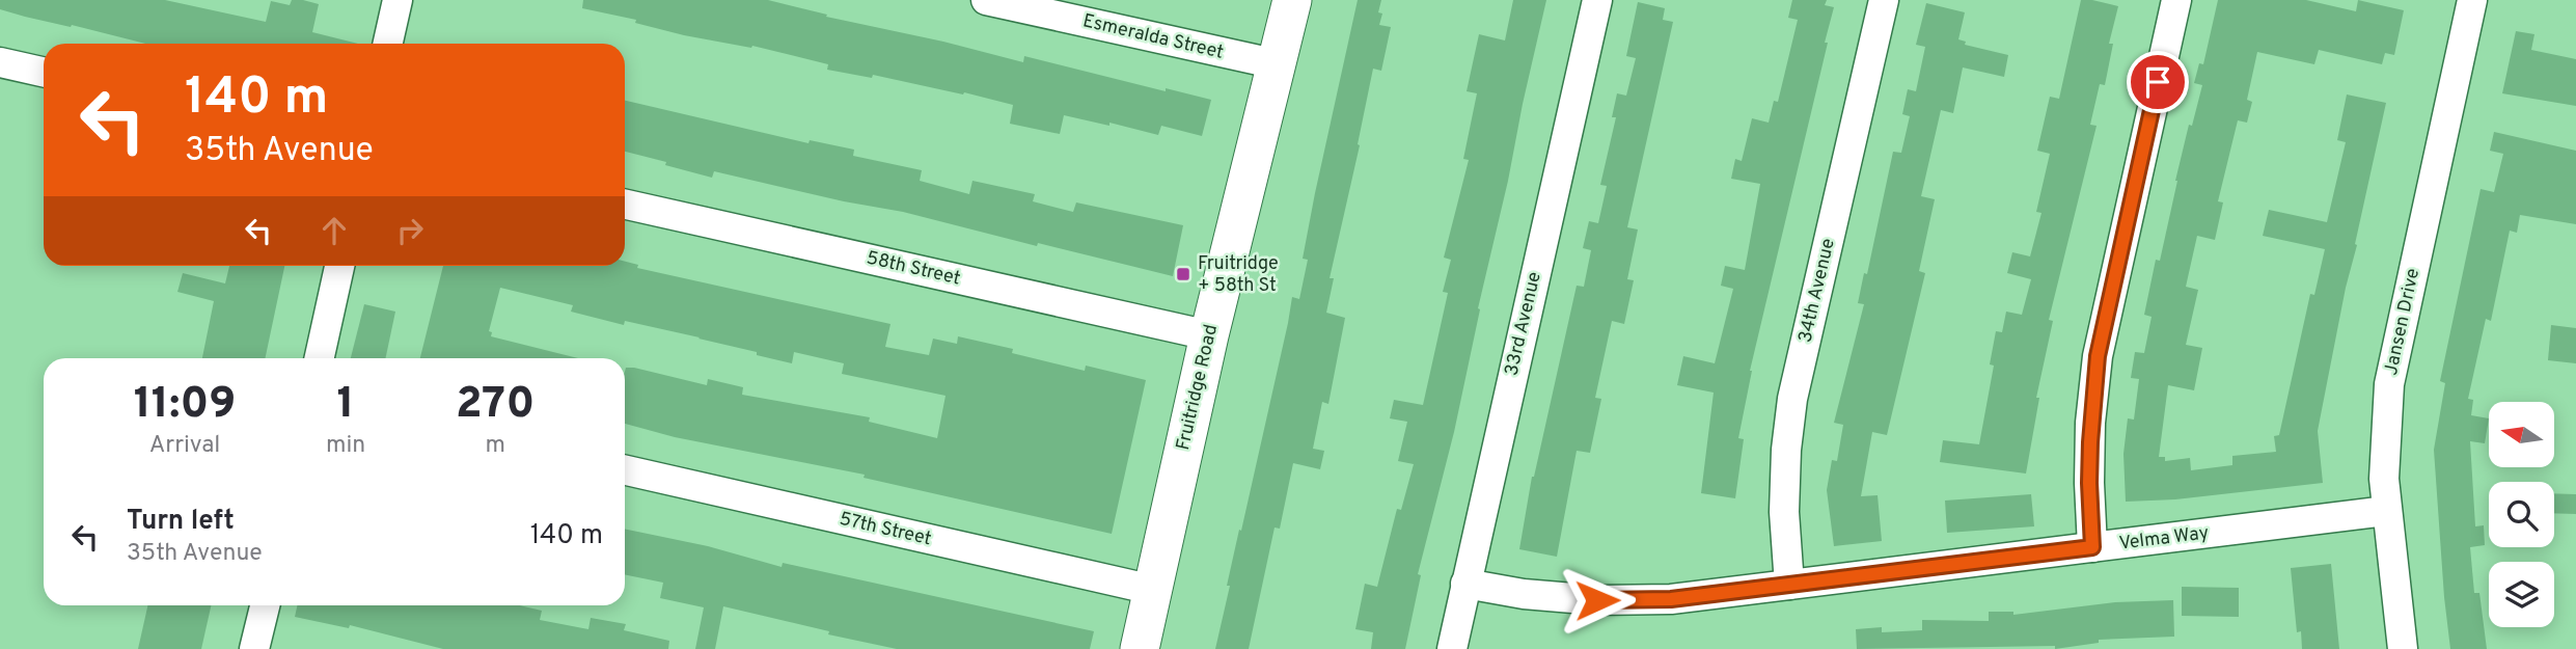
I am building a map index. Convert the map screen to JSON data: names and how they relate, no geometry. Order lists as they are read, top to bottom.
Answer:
{
  "streets": {
    "main road": ["Fruitridge Road"],
    "street": [
      "Esmeralda Street",
      "58th Street",
      "34th Avenue",
      "Jansen Drive",
      "33rd Avenue",
      "57th Street",
      "Velma Way"
    ]
  },
  "crossings": [
    ["Esmeralda Street", "Fruitridge Road"],
    ["58th Street", "Fruitridge Road"],
    ["34th Avenue", "Velma Way"],
    ["Jansen Drive", "Velma Way"],
    ["33rd Avenue", "Velma Way"],
    ["Fruitridge Road", "57th Street"]
  ],
  "places": {
    "transit": ["Fruitridge + 58th St"]
  },
  "north": "left",
  "page": {
    "turn": ["140 m", "35th Avenue"],
    "eta": [
      "11:09",
      "Arrival",
      "1",
      "min",
      "270",
      "m"
    ],
    "list": [
      {
        "name": "Turn left",
        "note": "35th Avenue",
        "value": "140 m"
      }
    ]
  }
}
